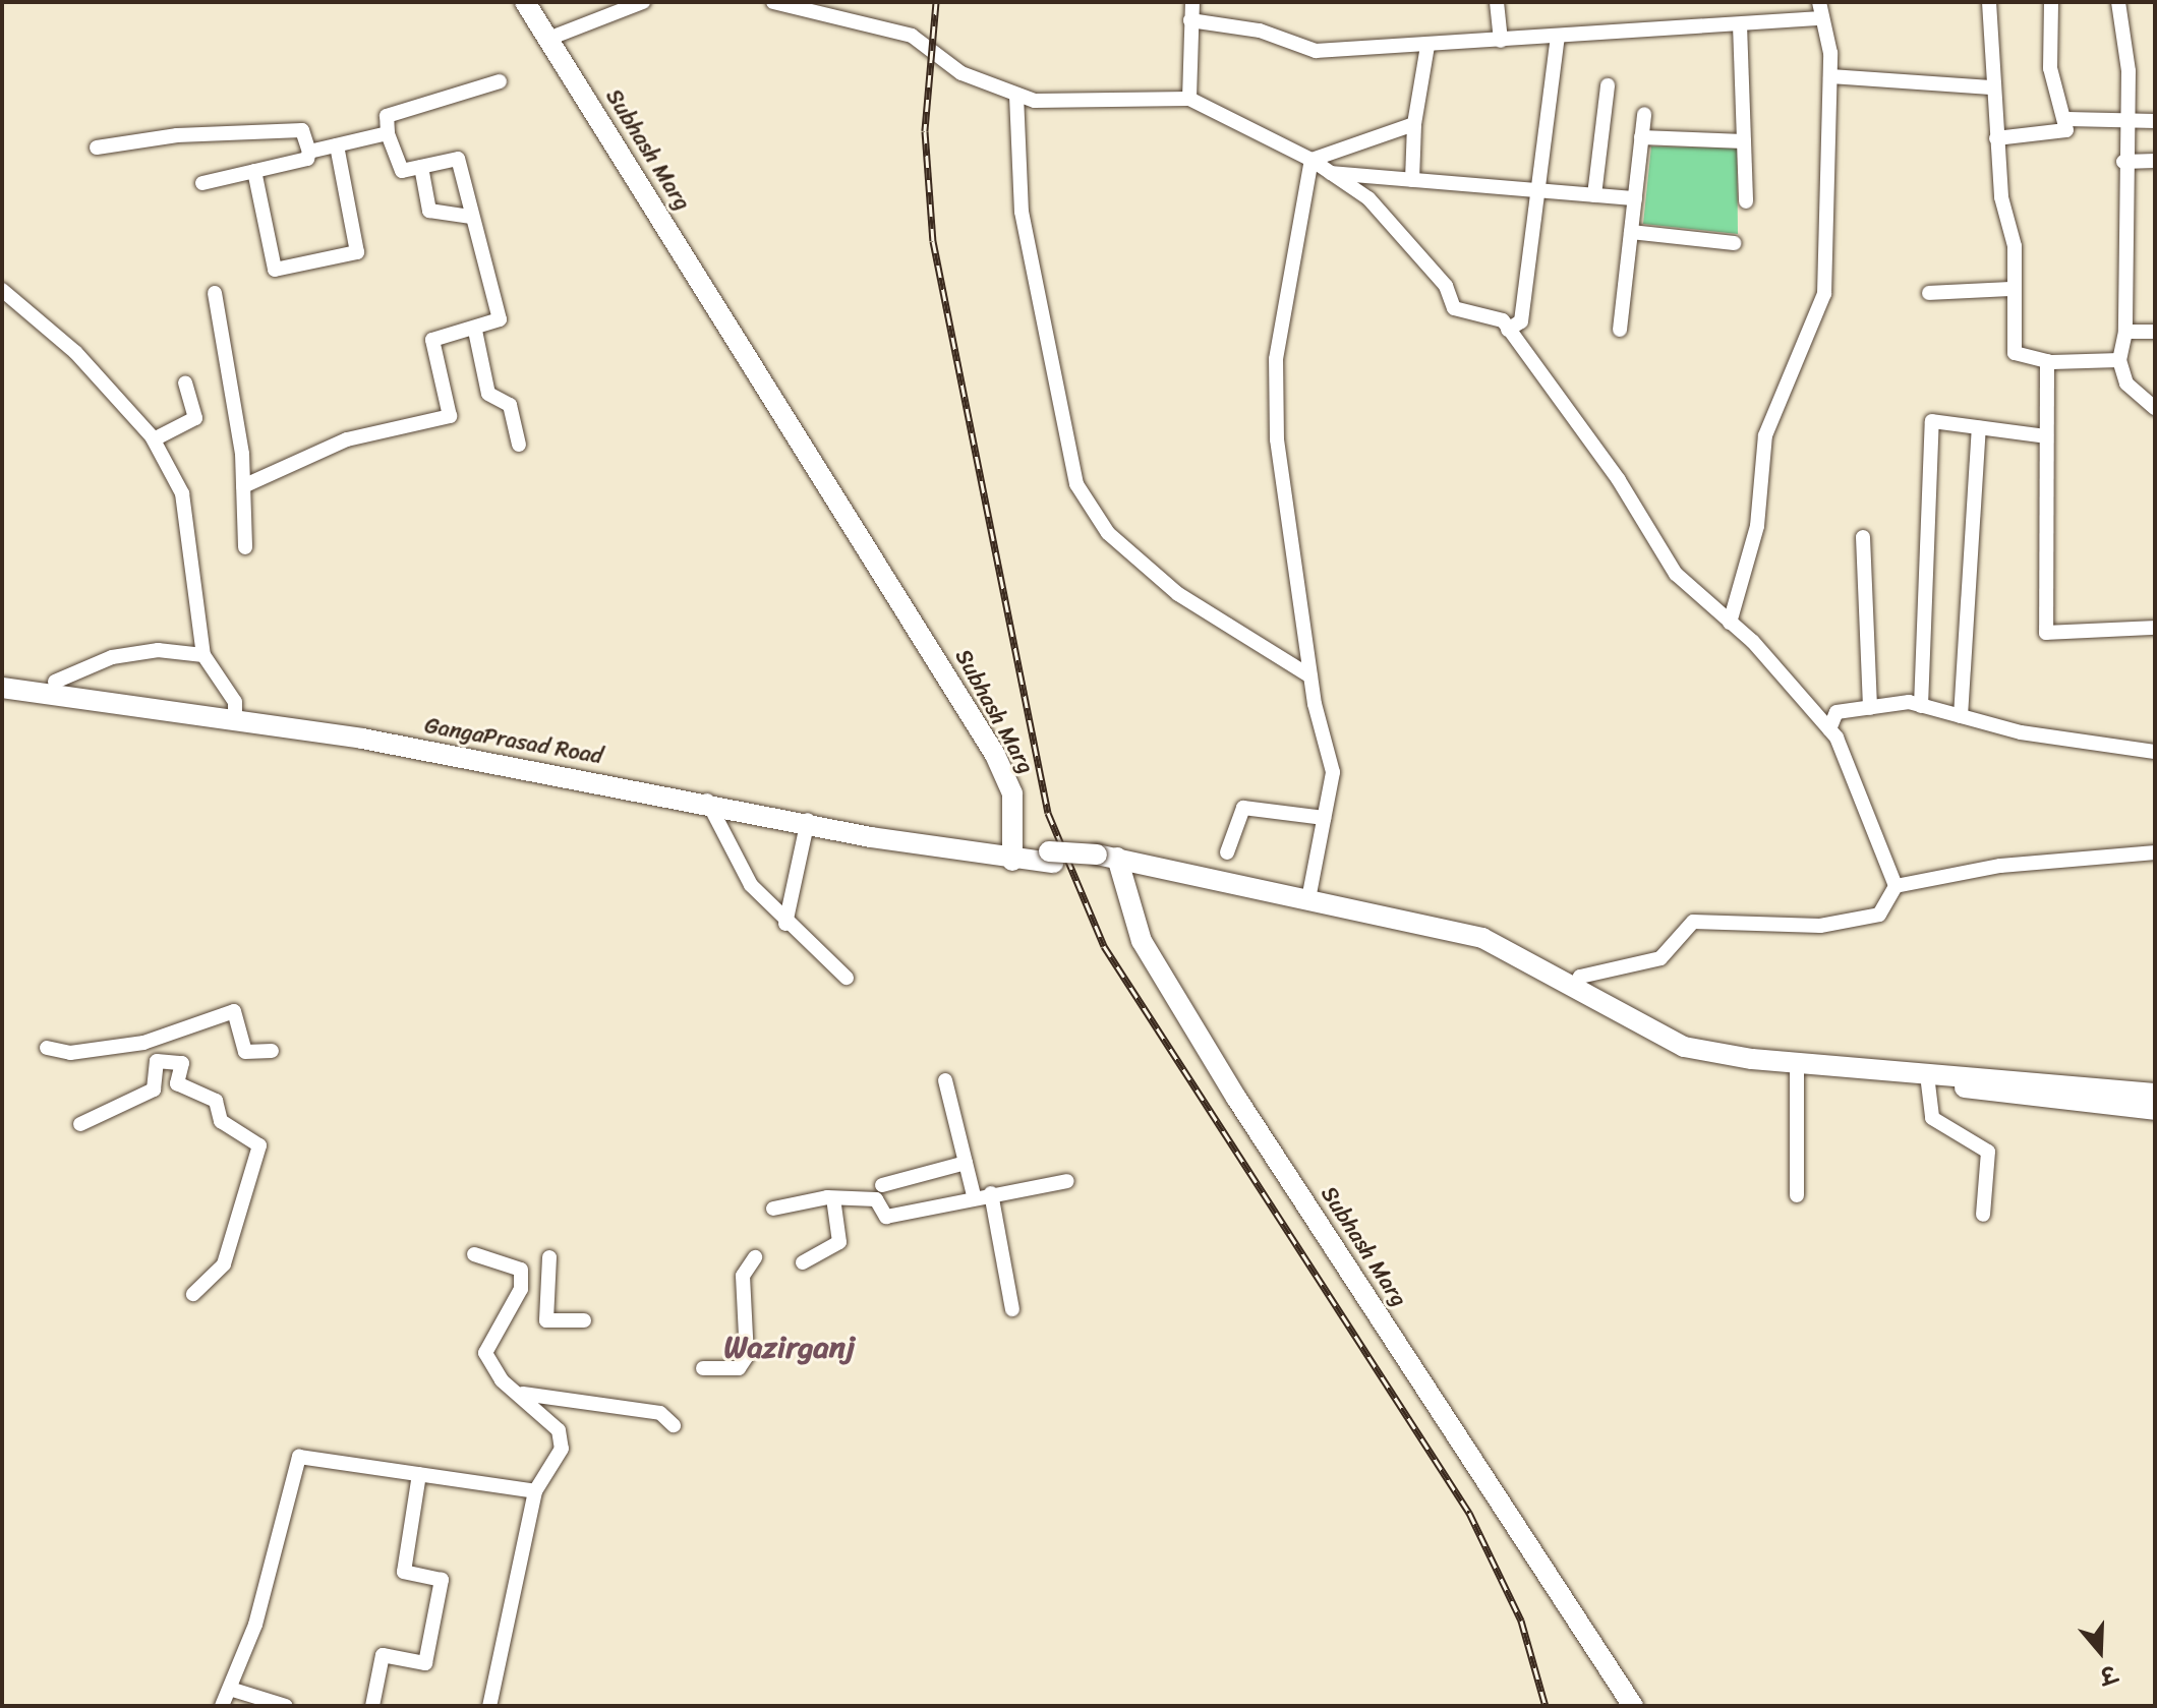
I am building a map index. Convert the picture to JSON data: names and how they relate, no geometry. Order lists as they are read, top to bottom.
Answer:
{
  "streets": {
    "street": ["Subhash Marg", "GangaPrasad Road"]
  },
  "crossings": [
    ["Subhash Marg", "GangaPrasad Road"]
  ],
  "districts": ["Wazirganj"],
  "north": "bottom"
}
